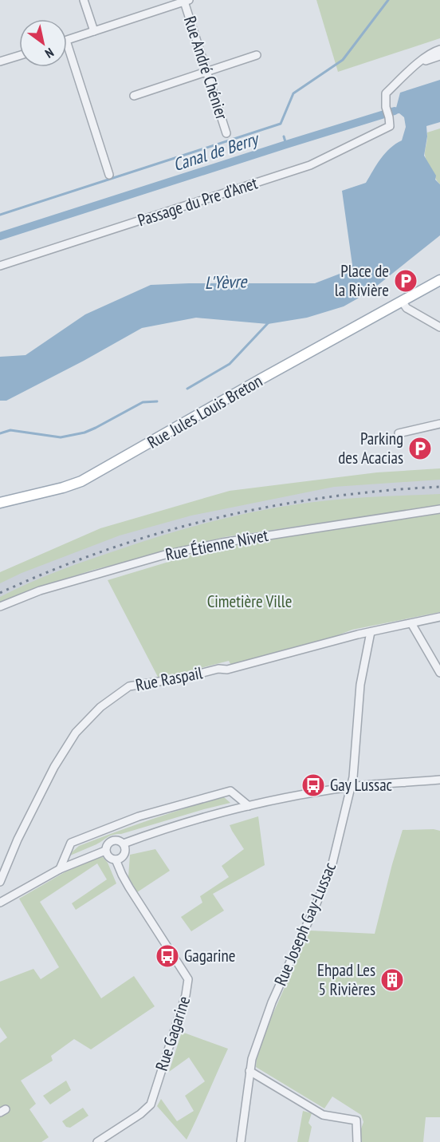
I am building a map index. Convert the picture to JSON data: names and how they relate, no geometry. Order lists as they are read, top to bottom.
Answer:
{
  "streets": {
    "main road": ["Rue Jules Louis Breton"],
    "street": [
      "Rue André Chénier",
      "Passage du Pre d’Anet",
      "Rue Étienne Nivet",
      "Rue Raspail",
      "Rue Joseph Gay-Lussac",
      "Rue Gagarine"
    ]
  },
  "crossings": [
    ["Rue Raspail", "Rue Joseph Gay-Lussac"]
  ],
  "water": ["Canal de Berry", "L'Yèvre"],
  "parks": ["Cimetière Ville"],
  "places": {
    "parking": ["Place de la Rivière", "Parking des Acacias"],
    "bus stop": ["Gay Lussac", "Gagarine"],
    "building": ["Ehpad Les 5 Rivières"]
  },
  "north": "bottom right"
}
